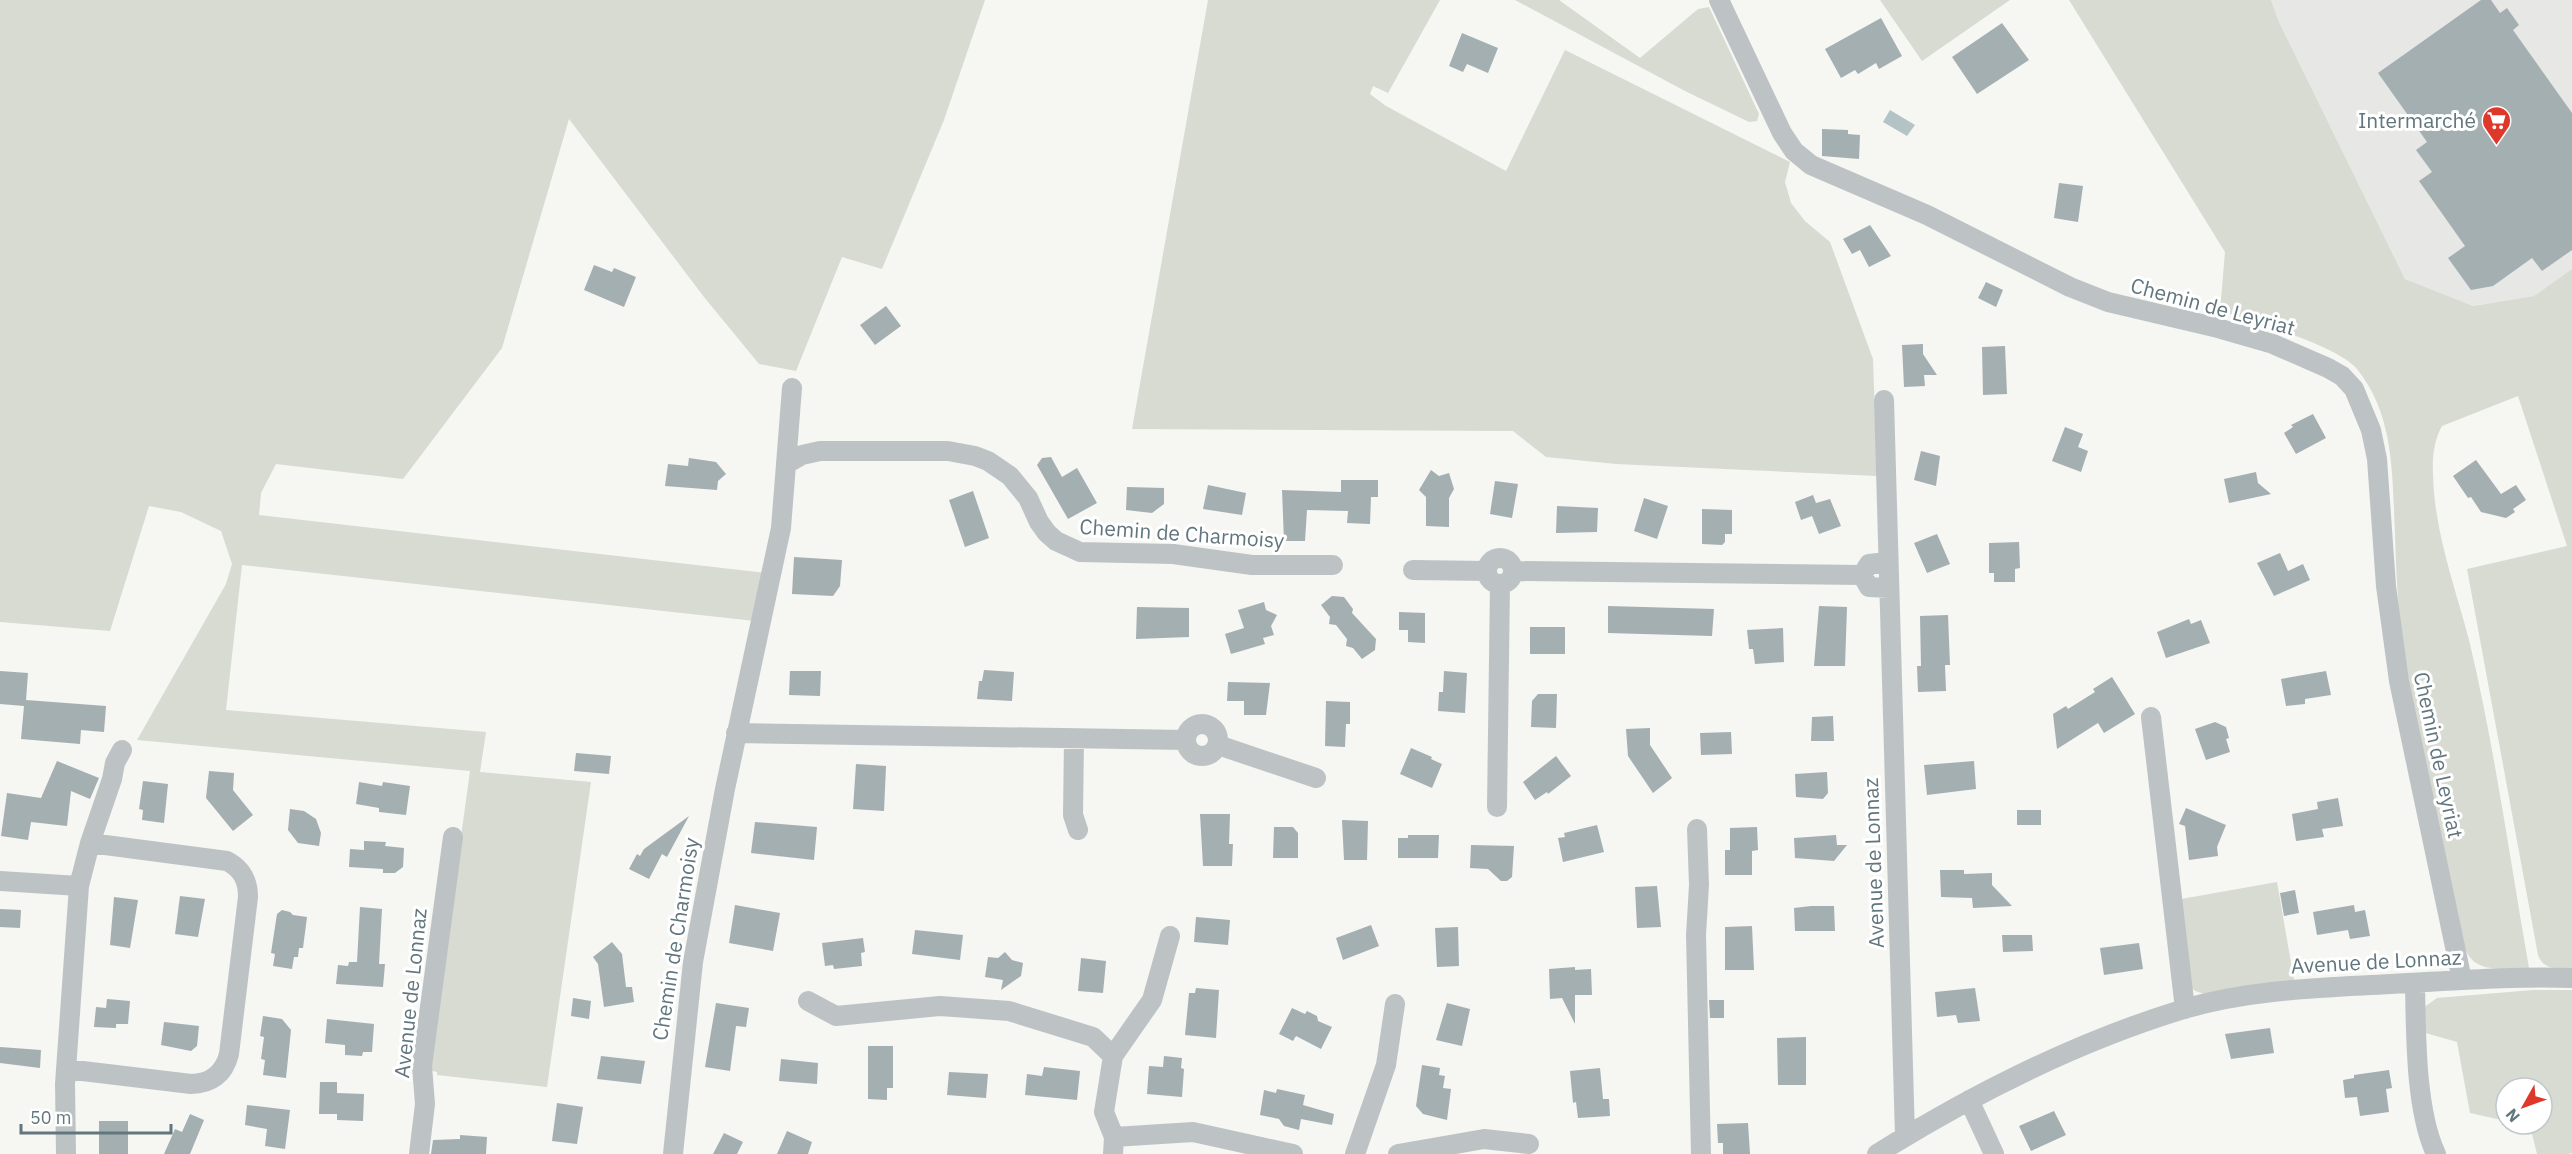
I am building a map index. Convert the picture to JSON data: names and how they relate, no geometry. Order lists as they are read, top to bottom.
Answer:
{
  "streets": {
    "street": ["Chemin de Leyriat", "Chemin de Charmoisy", "Avenue de Lonnaz"]
  },
  "crossings": [
    ["Chemin de Leyriat", "Avenue de Lonnaz"]
  ],
  "places": {
    "supermarket": ["Intermarché"]
  },
  "scale_bar": "50 m",
  "north": "bottom left"
}
